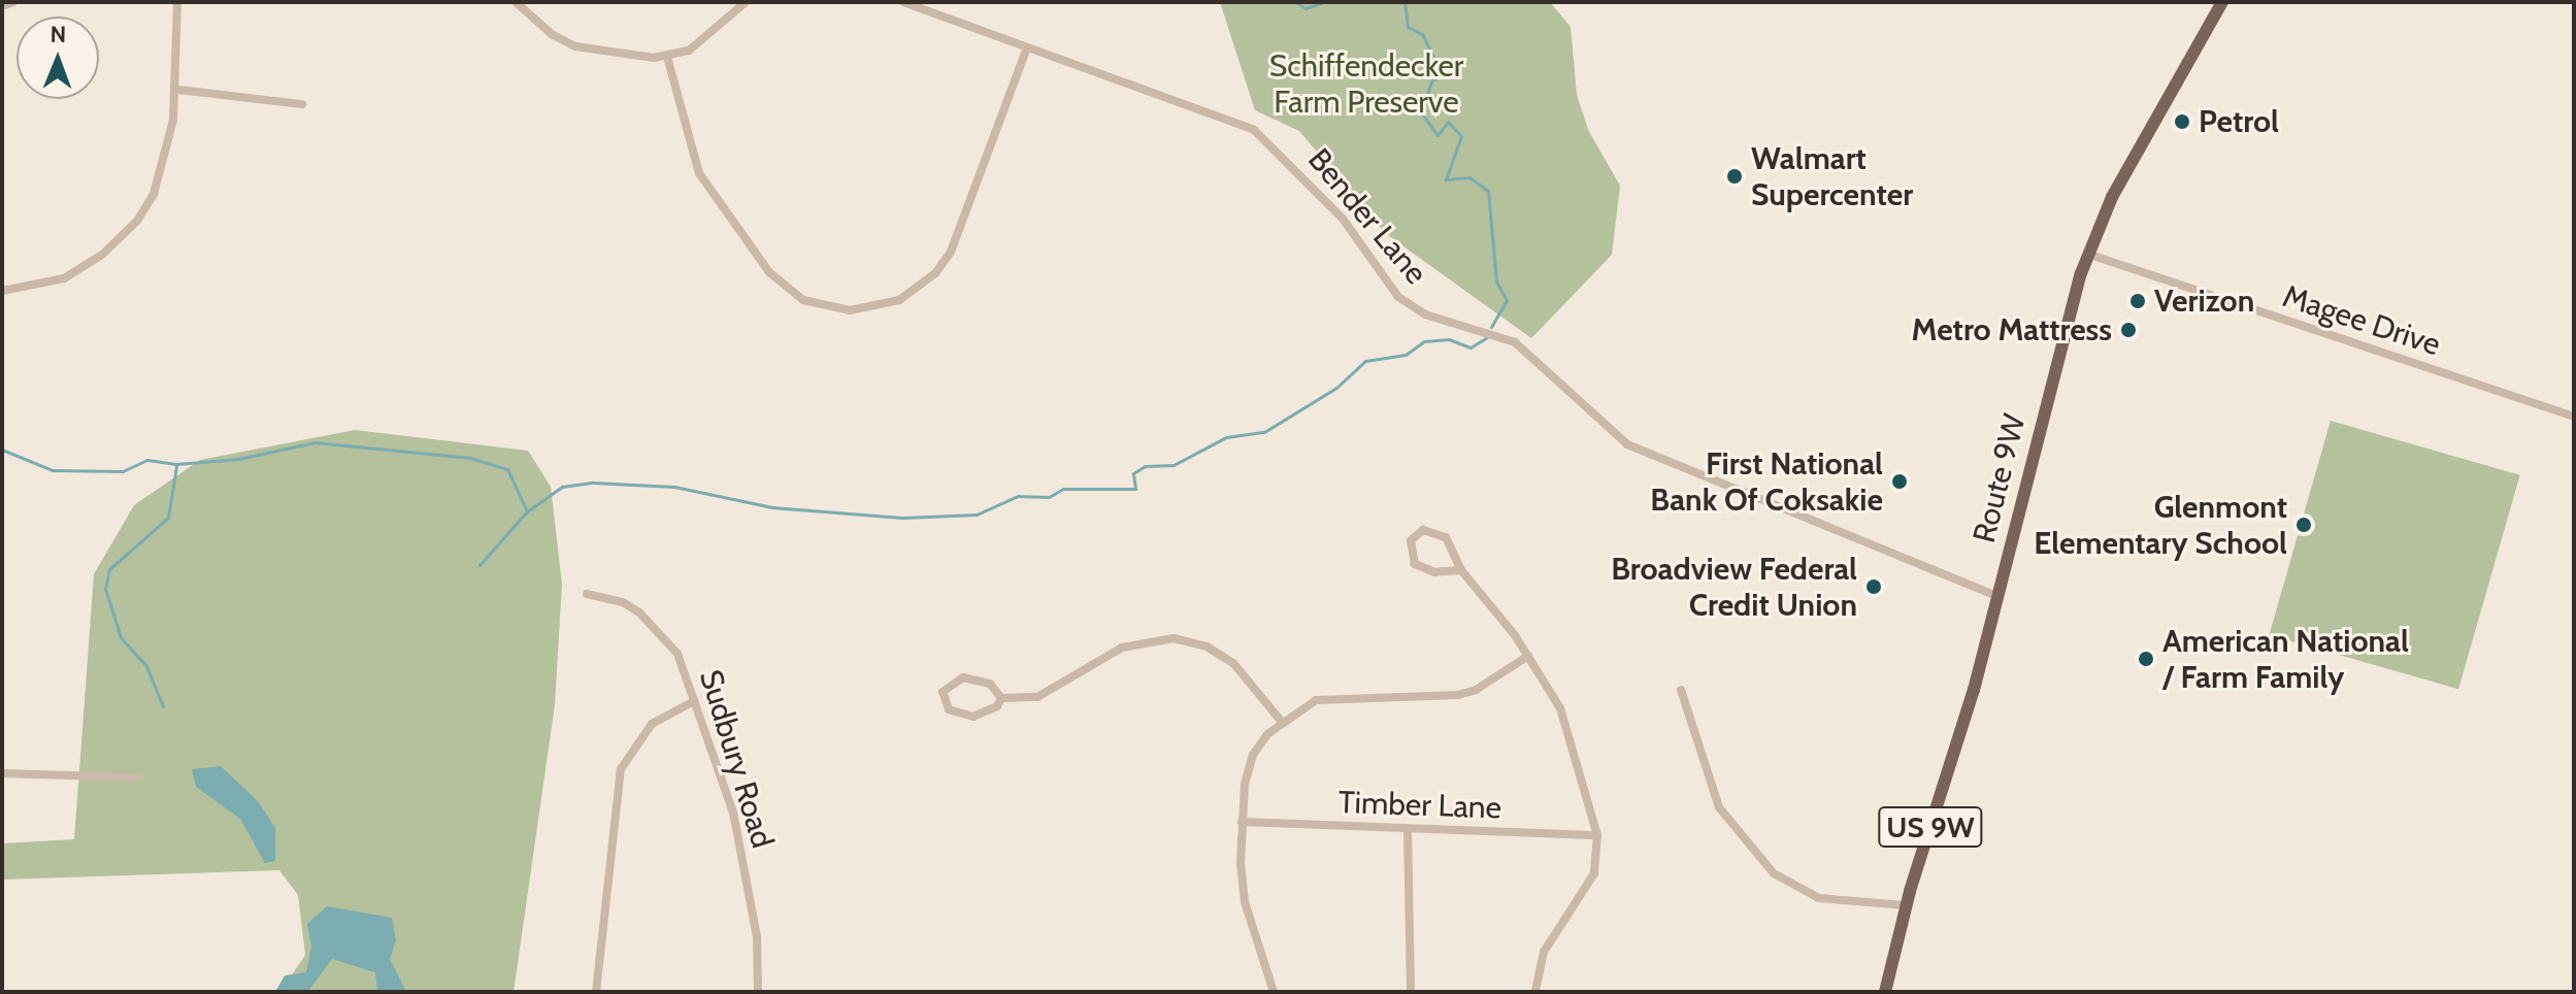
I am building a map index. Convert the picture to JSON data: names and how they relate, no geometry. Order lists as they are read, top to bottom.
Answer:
{
  "streets": {
    "main road": ["Route 9W", "US 9W"],
    "street": [
      "Bender Lane",
      "Magee Drive",
      "Sudbury Road",
      "Timber Lane"
    ]
  },
  "crossings": [
    ["Bender Lane", "Route 9W"],
    ["Magee Drive", "Route 9W"]
  ],
  "parks": ["Schiffendecker Farm Preserve"],
  "places": [
    "Petrol",
    "Walmart Supercenter",
    "Verizon",
    "Metro Mattress",
    "First National Bank Of Coksakie",
    "Glenmont Elementary School",
    "Broadview Federal Credit Union",
    "American National / Farm Family"
  ],
  "north": "top"
}
